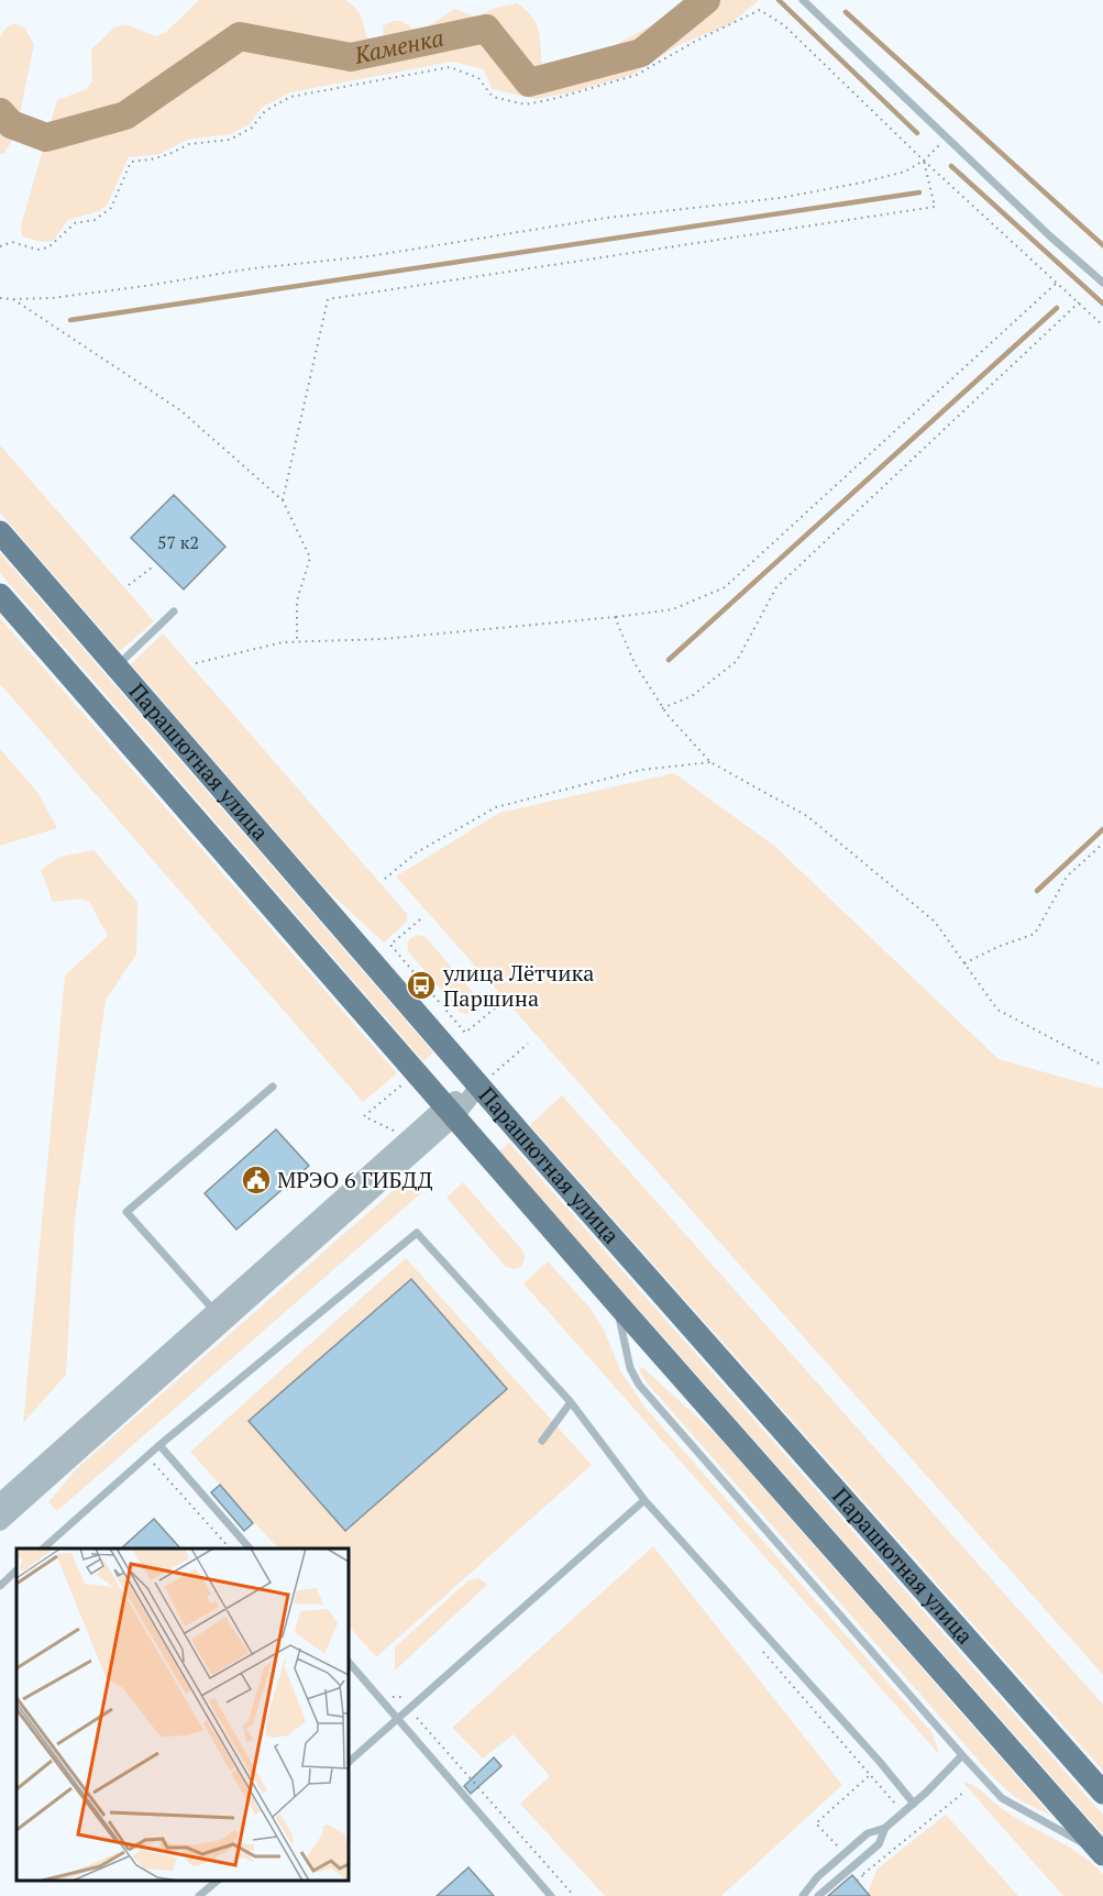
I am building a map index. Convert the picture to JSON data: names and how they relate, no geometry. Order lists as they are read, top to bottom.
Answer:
{
  "streets": {
    "main road": ["Парашютная улица"]
  },
  "water": ["Каменка"],
  "places": {
    "bus stop": ["улица Лётчика Паршина"],
    "public building": ["МРЭО 6 ГИБДД"]
  },
  "house_numbers": ["57 к2"]
}
